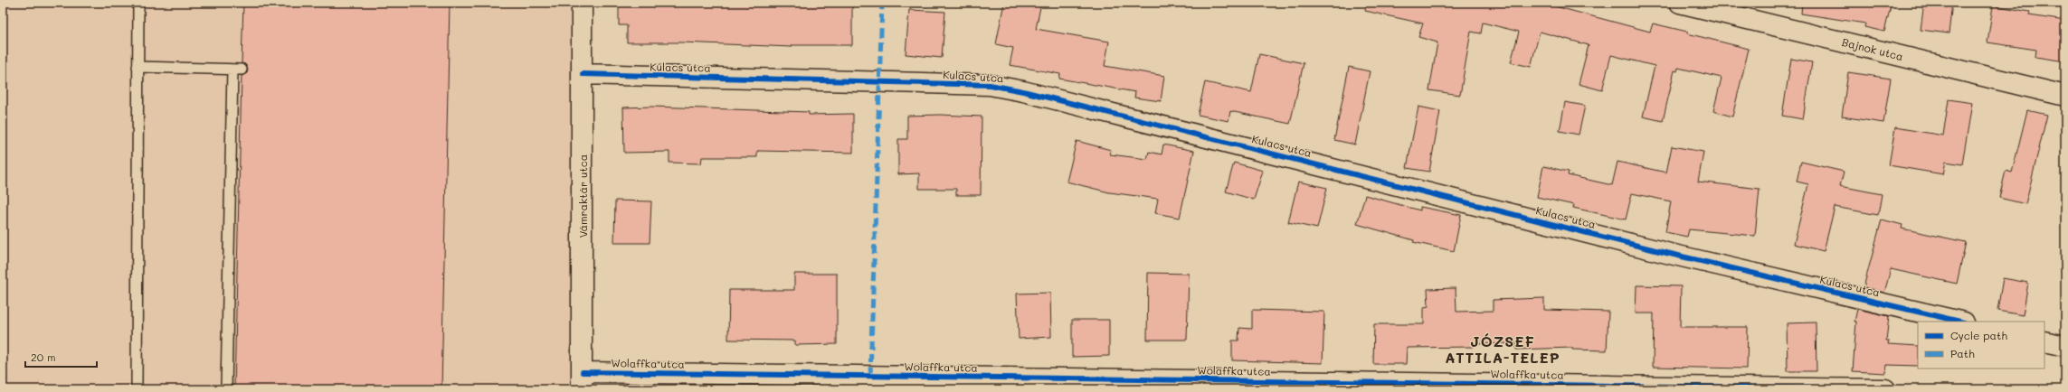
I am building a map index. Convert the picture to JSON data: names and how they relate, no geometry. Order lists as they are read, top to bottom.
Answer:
{
  "streets": {
    "street": [
      "Bajnok utca",
      "Kulacs utca",
      "Vámraktár utca",
      "Wolaffka utca"
    ]
  },
  "crossings": [
    ["Kulacs utca", "Vámraktár utca"],
    ["Vámraktár utca", "Wolaffka utca"]
  ],
  "districts": ["JÓZSEF ATTILA-TELEP"],
  "legend": ["Cycle path", "Path"],
  "scale_bar": "20 m"
}
